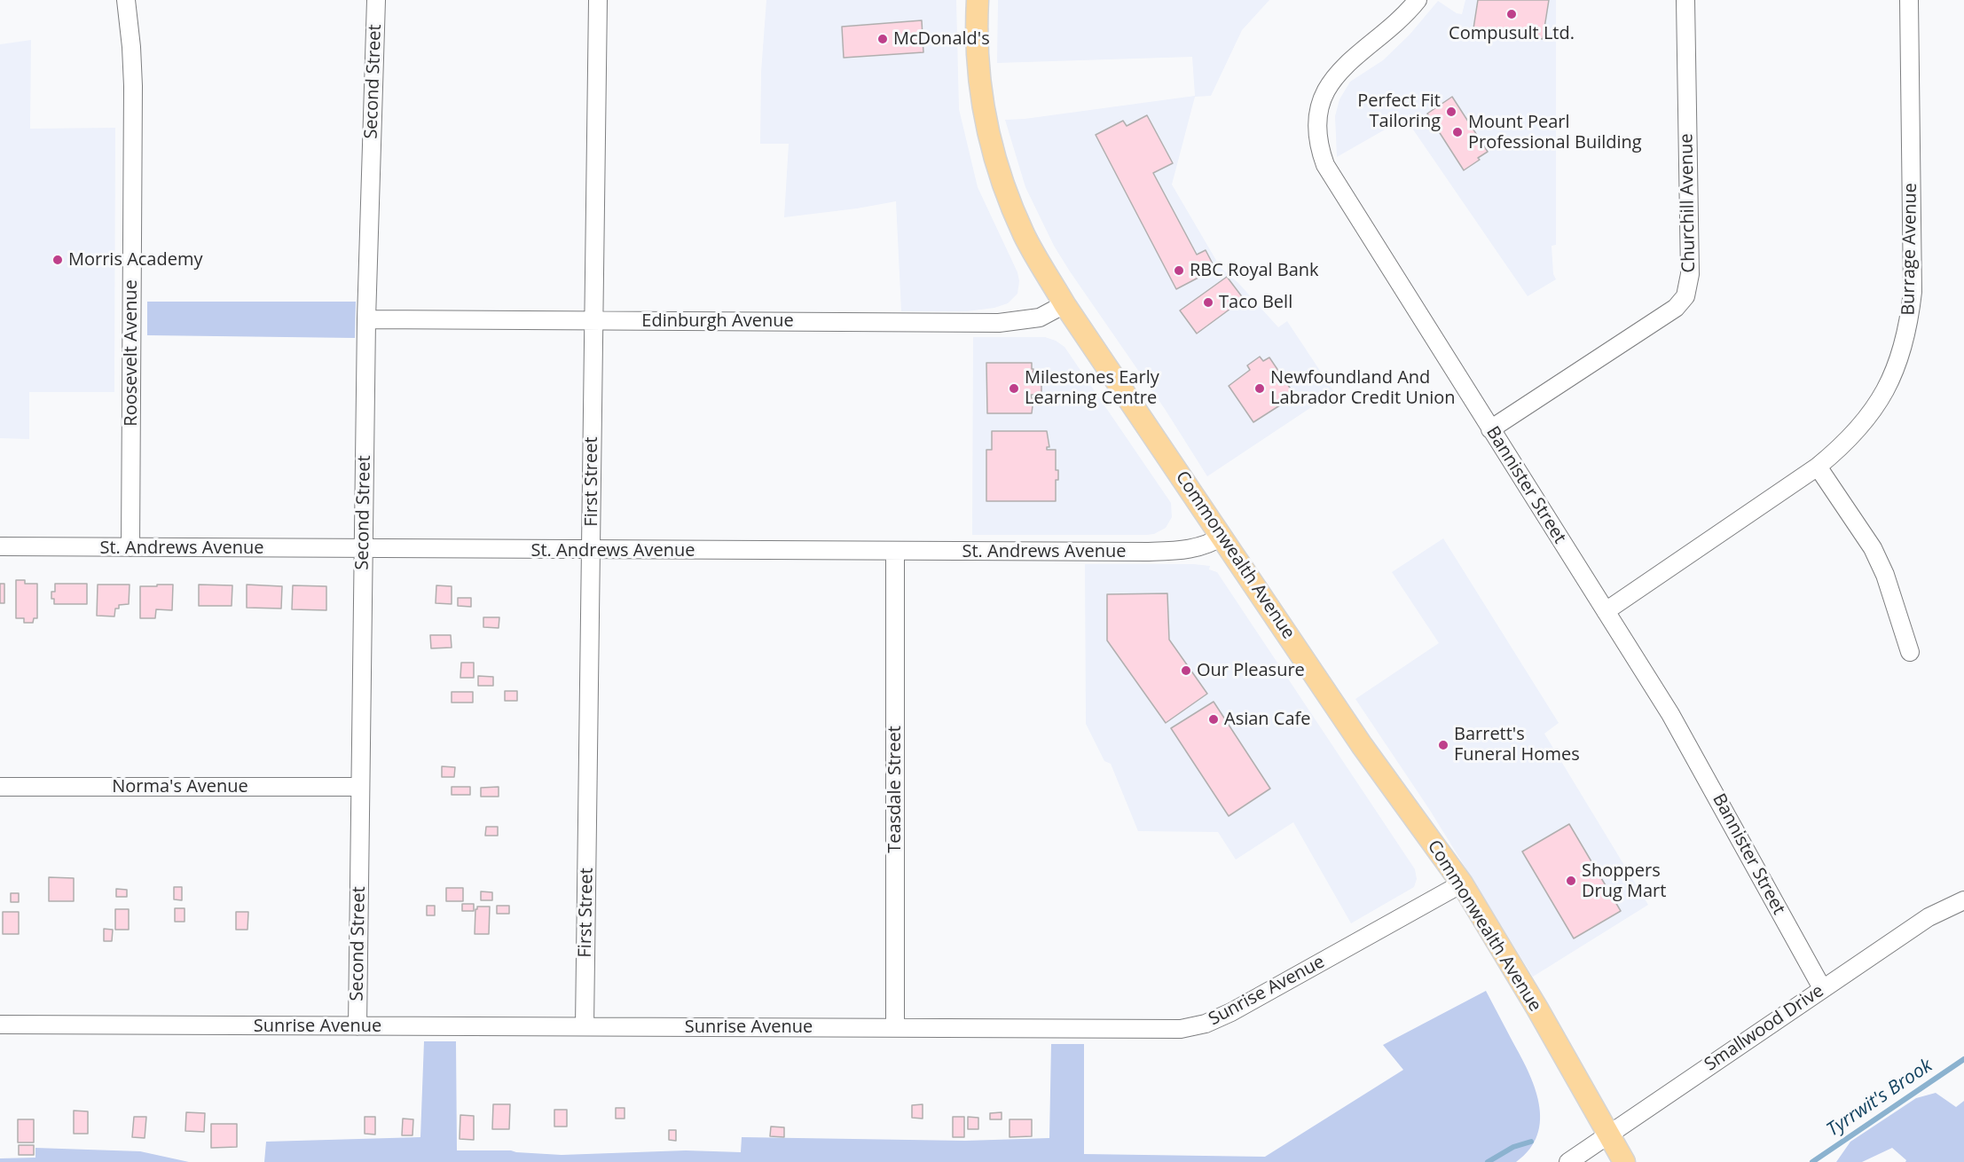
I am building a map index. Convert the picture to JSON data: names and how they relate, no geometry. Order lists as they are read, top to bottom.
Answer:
{
  "streets": {
    "main road": ["Commonwealth Avenue"],
    "street": [
      "Second Street",
      "Churchill Avenue",
      "Burrage Avenue",
      "Edinburgh Avenue",
      "Roosevelt Avenue",
      "First Street",
      "Bannister Street",
      "St. Andrews Avenue",
      "Norma's Avenue",
      "Teasdale Street",
      "Sunrise Avenue",
      "Smallwood Drive"
    ]
  },
  "crossings": [
    ["Second Street", "Edinburgh Avenue"],
    ["Second Street", "St. Andrews Avenue"],
    ["Second Street", "Norma's Avenue"],
    ["Second Street", "Sunrise Avenue"],
    ["Churchill Avenue", "Bannister Street"],
    ["Burrage Avenue", "Bannister Street"],
    ["Edinburgh Avenue", "First Street"],
    ["Edinburgh Avenue", "Commonwealth Avenue"],
    ["Roosevelt Avenue", "St. Andrews Avenue"],
    ["First Street", "St. Andrews Avenue"],
    ["First Street", "Sunrise Avenue"],
    ["Bannister Street", "Smallwood Drive"],
    ["St. Andrews Avenue", "Commonwealth Avenue"],
    ["St. Andrews Avenue", "Teasdale Street"],
    ["Commonwealth Avenue", "Sunrise Avenue"],
    ["Commonwealth Avenue", "Smallwood Drive"],
    ["Teasdale Street", "Sunrise Avenue"]
  ],
  "water": ["Tyrrwit's Brook"],
  "places": [
    "Compusult Ltd.",
    "McDonald's",
    "Perfect Fit Tailoring",
    "Mount Pearl Professional Building",
    "Morris Academy",
    "RBC Royal Bank",
    "Taco Bell",
    "Milestones Early Learning Centre",
    "Newfoundland And Labrador Credit Union",
    "Our Pleasure",
    "Asian Cafe",
    "Barrett's Funeral Homes",
    "Shoppers Drug Mart"
  ]
}
